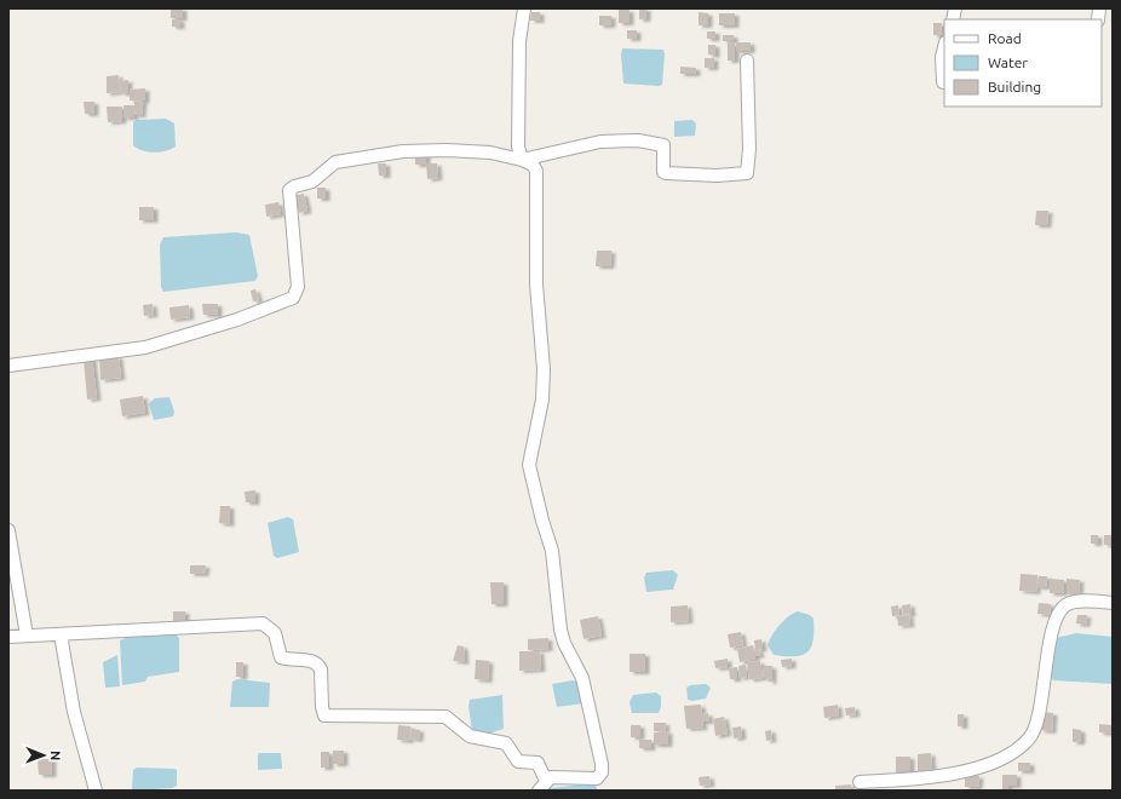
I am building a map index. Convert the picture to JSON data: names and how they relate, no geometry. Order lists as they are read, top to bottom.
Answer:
{
  "legend": ["Road", "Water", "Building"],
  "north": "right"
}
